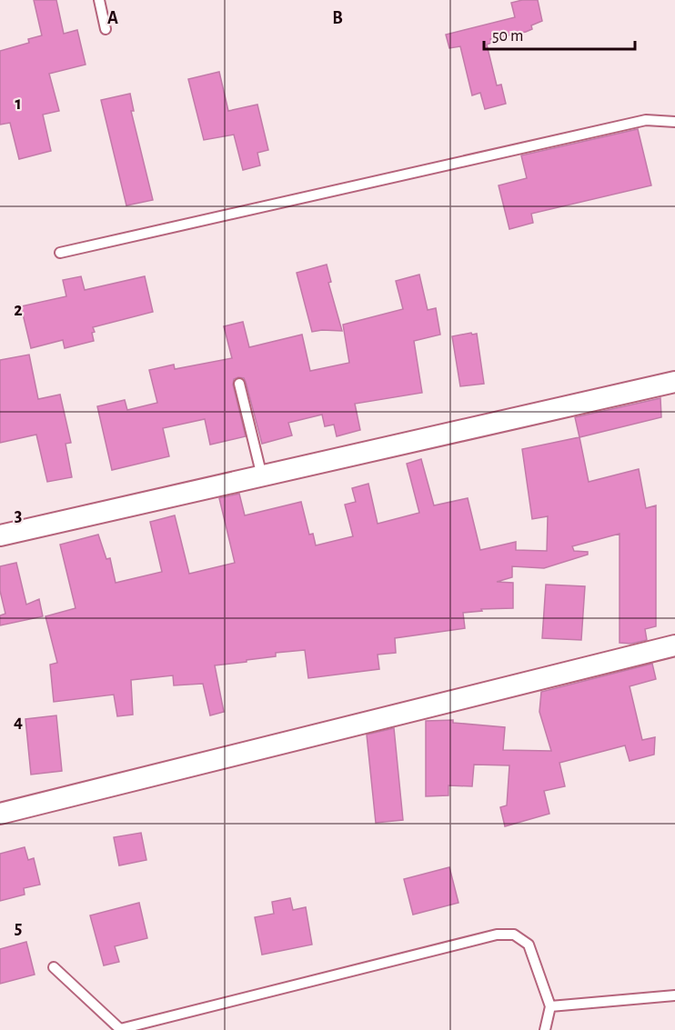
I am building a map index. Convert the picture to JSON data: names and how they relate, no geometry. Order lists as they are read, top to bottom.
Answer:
{
  "scale_bar": "50 m",
  "grid": {
    "columns": ["A", "B"],
    "rows": [
      "1",
      "2",
      "3",
      "4",
      "5"
    ]
  }
}
